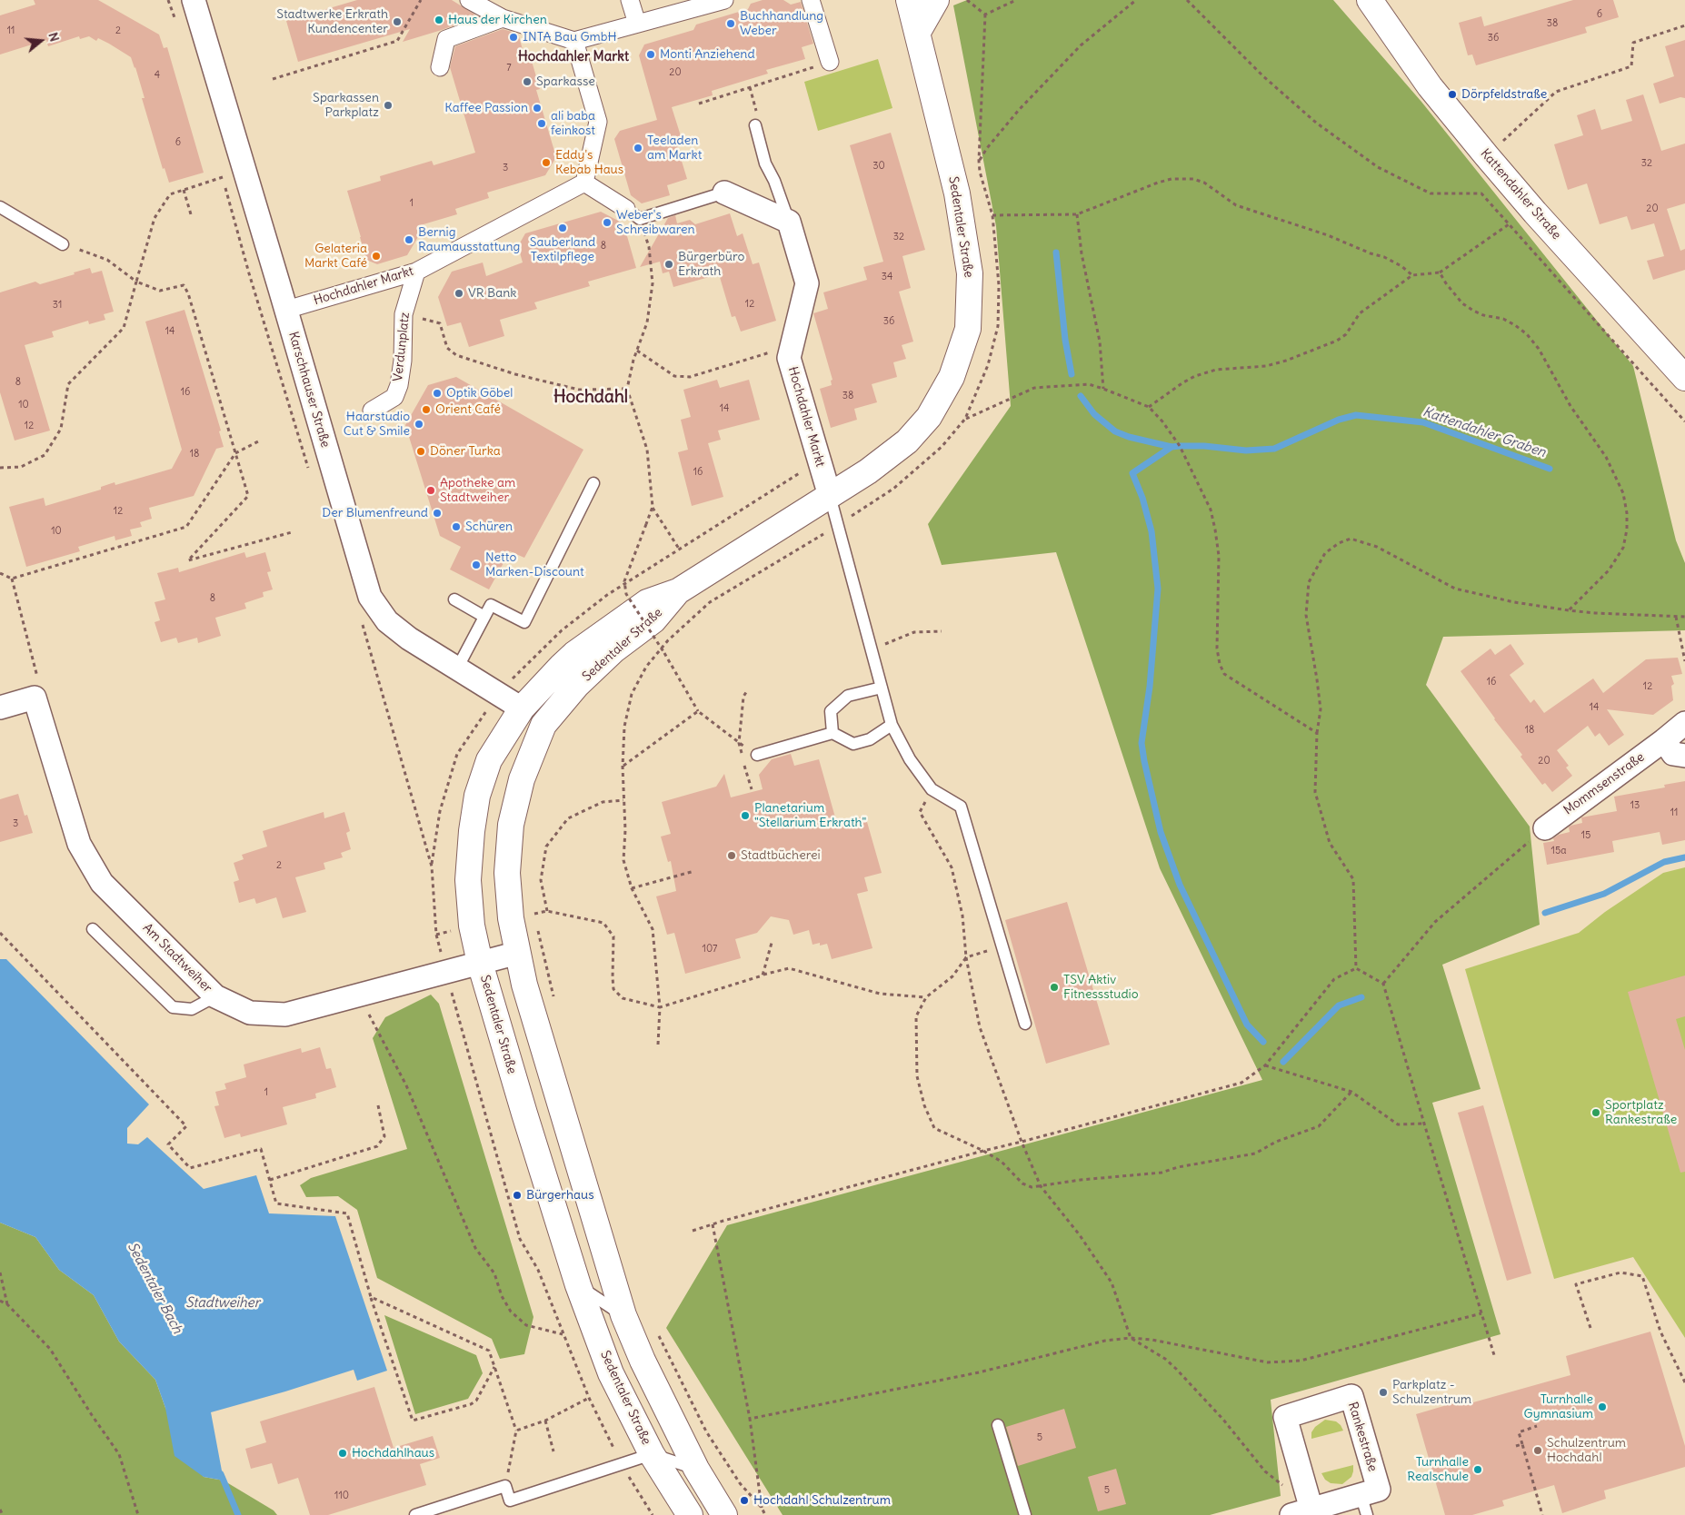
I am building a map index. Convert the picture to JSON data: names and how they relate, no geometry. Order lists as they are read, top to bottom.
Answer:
{
  "streets": {
    "street": [
      "Kattendahler Straße",
      "Sedentaler Straße",
      "Hochdahler Markt",
      "Verdunplatz",
      "Karschhauser Straße",
      "Mommsenstraße",
      "Am Stadtweiher",
      "Rankestraße"
    ]
  },
  "crossings": [
    ["Sedentaler Straße", "Hochdahler Markt"],
    ["Sedentaler Straße", "Karschhauser Straße"],
    ["Sedentaler Straße", "Am Stadtweiher"],
    ["Hochdahler Markt", "Verdunplatz"],
    ["Hochdahler Markt", "Karschhauser Straße"]
  ],
  "districts": ["Hochdahler Markt", "Hochdahl"],
  "water": ["Kattendahler Graben", "Sedentaler Bach", "Stadtweiher"],
  "places": [
    "Haus der Kirchen",
    "Stadtwerke Erkrath Kundencenter",
    "Buchhandlung Weber",
    "INTA Bau GmbH",
    "Monti Anziehend",
    "Sparkasse",
    "Dörpfeldstraße",
    "Sparkassen Parkplatz",
    "Kaffee Passion",
    "ali baba feinkost",
    "Teeladen am Markt",
    "Eddy's Kebab Haus",
    "Weber's Schreibwaren",
    "Sauberland Textilpflege",
    "Bernig Raumausstattung",
    "Gelateria Markt Café",
    "Bürgerbüro Erkrath",
    "VR Bank",
    "Optik Göbel",
    "Orient Café",
    "Haarstudio Cut & Smile",
    "Döner Turka",
    "Apotheke am Stadtweiher",
    "Der Blumenfreund",
    "Schüren",
    "Netto Marken-Discount",
    "Planetarium \"Stellarium Erkrath\"",
    "Stadtbücherei",
    "TSV Aktiv Fitnessstudio",
    "Sportplatz Rankestraße",
    "Bürgerhaus",
    "Parkplatz - Schulzentrum",
    "Turnhalle Gymnasium",
    "Schulzentrum Hochdahl",
    "Hochdahlhaus",
    "Turnhalle Realschule",
    "Hochdahl Schulzentrum"
  ],
  "house_numbers": [
    "6",
    "38",
    "11",
    "2",
    "36",
    "7",
    "20",
    "4",
    "6",
    "32",
    "30",
    "3",
    "1",
    "20",
    "32",
    "8",
    "34",
    "12",
    "31",
    "36",
    "14",
    "8",
    "16",
    "38",
    "10",
    "14",
    "12",
    "18",
    "16",
    "12",
    "10",
    "8",
    "16",
    "12",
    "14",
    "18",
    "20",
    "13",
    "11",
    "3",
    "15",
    "15a",
    "2",
    "107",
    "1",
    "5",
    "5",
    "110"
  ],
  "north": "right"
}
